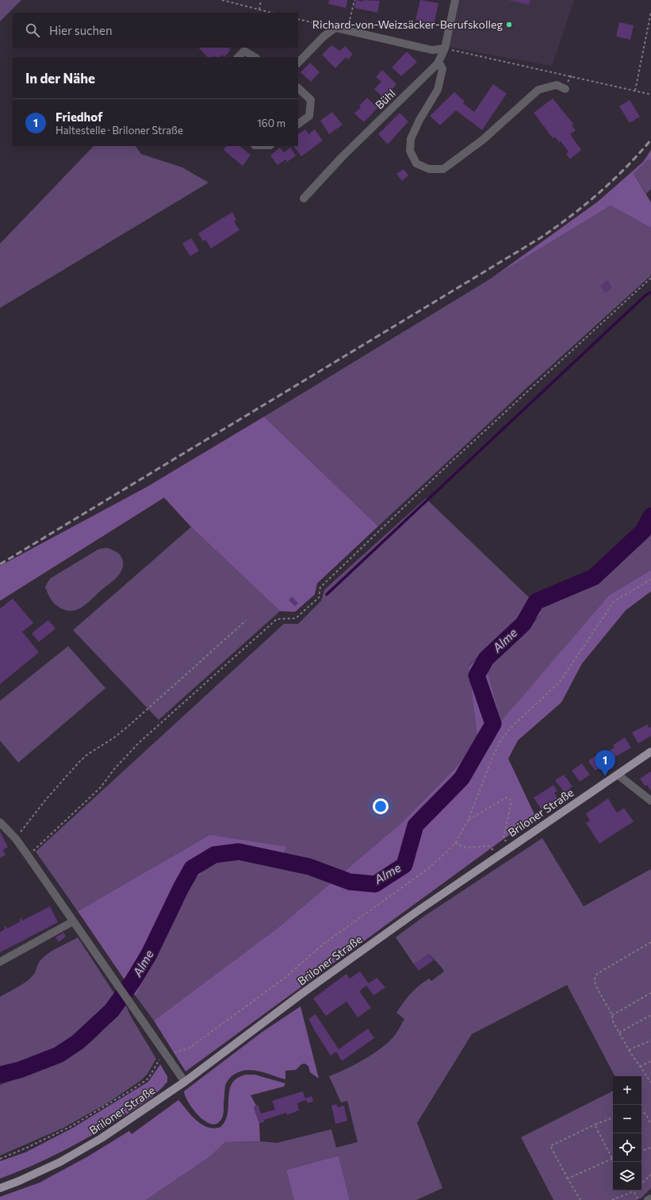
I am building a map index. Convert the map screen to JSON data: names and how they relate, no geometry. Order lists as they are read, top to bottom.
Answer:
{
  "streets": {
    "main road": ["Briloner Straße"],
    "street": ["Bühl"]
  },
  "water": ["Alme"],
  "places": ["Richard-von-Weizsäcker-Berufskolleg"],
  "page": {
    "search": "Hier suchen",
    "heading": "In der Nähe",
    "list": [
      {
        "mark": "1",
        "name": "Friedhof",
        "note": "Haltestelle · Briloner Straße",
        "value": "160 m"
      }
    ],
    "pins": "1",
    "map_buttons": ["+", "−"]
  }
}
